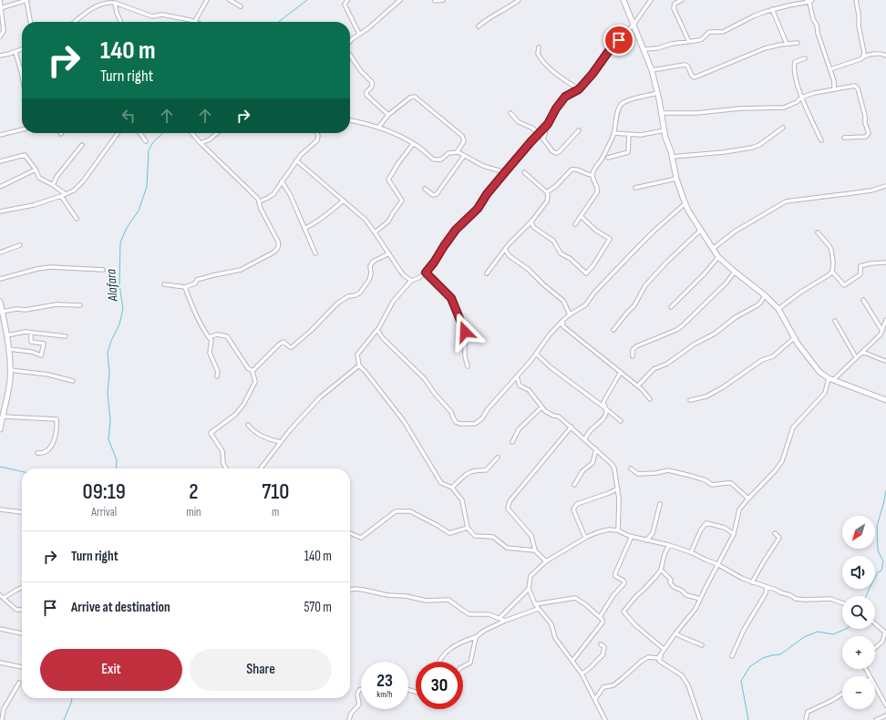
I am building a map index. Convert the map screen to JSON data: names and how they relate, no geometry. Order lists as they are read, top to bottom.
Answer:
{
  "water": ["Alafara"],
  "north": "bottom left",
  "page": {
    "turn": ["140 m", "Turn right"],
    "eta": [
      "09:19",
      "Arrival",
      "2",
      "min",
      "710",
      "m"
    ],
    "map_buttons": ["+", "−"],
    "list": [
      {
        "name": "Turn right",
        "value": "140 m"
      },
      {
        "name": "Arrive at destination",
        "value": "570 m"
      }
    ],
    "buttons": ["Exit", "Share"],
    "speed": "23 km/h",
    "limit": "30"
  }
}
